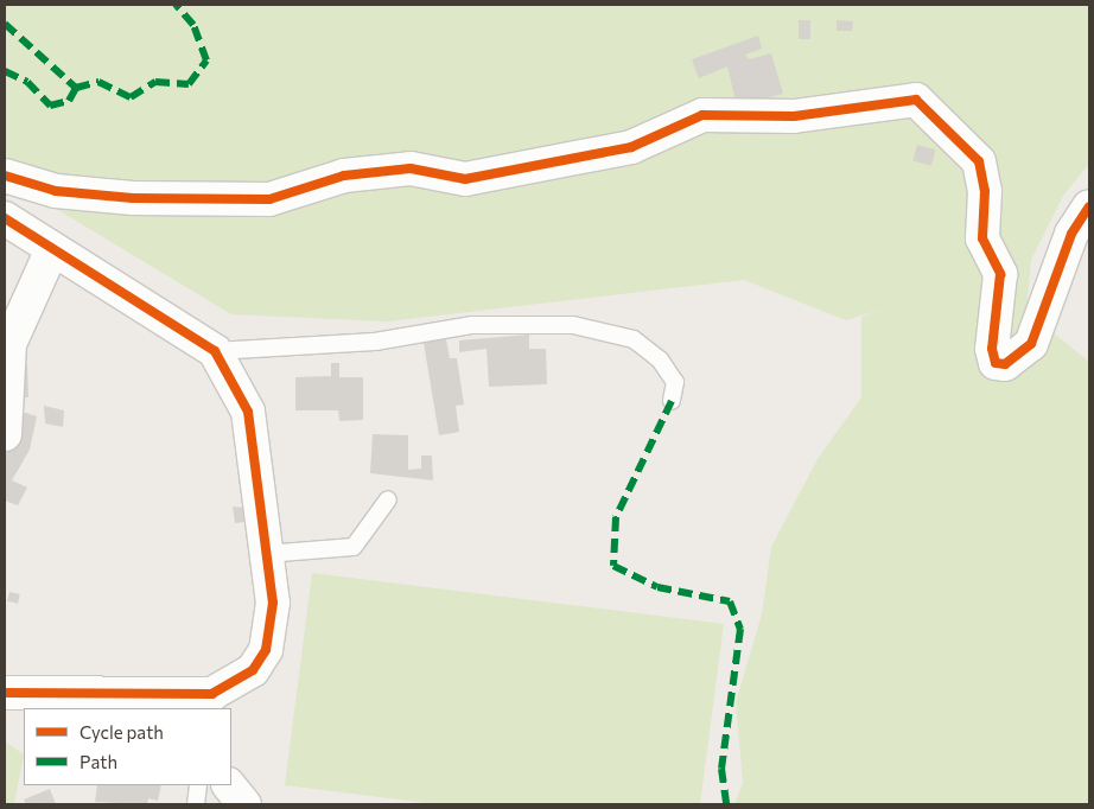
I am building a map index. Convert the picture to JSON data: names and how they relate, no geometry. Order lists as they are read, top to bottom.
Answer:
{
  "legend": ["Cycle path", "Path"]
}
